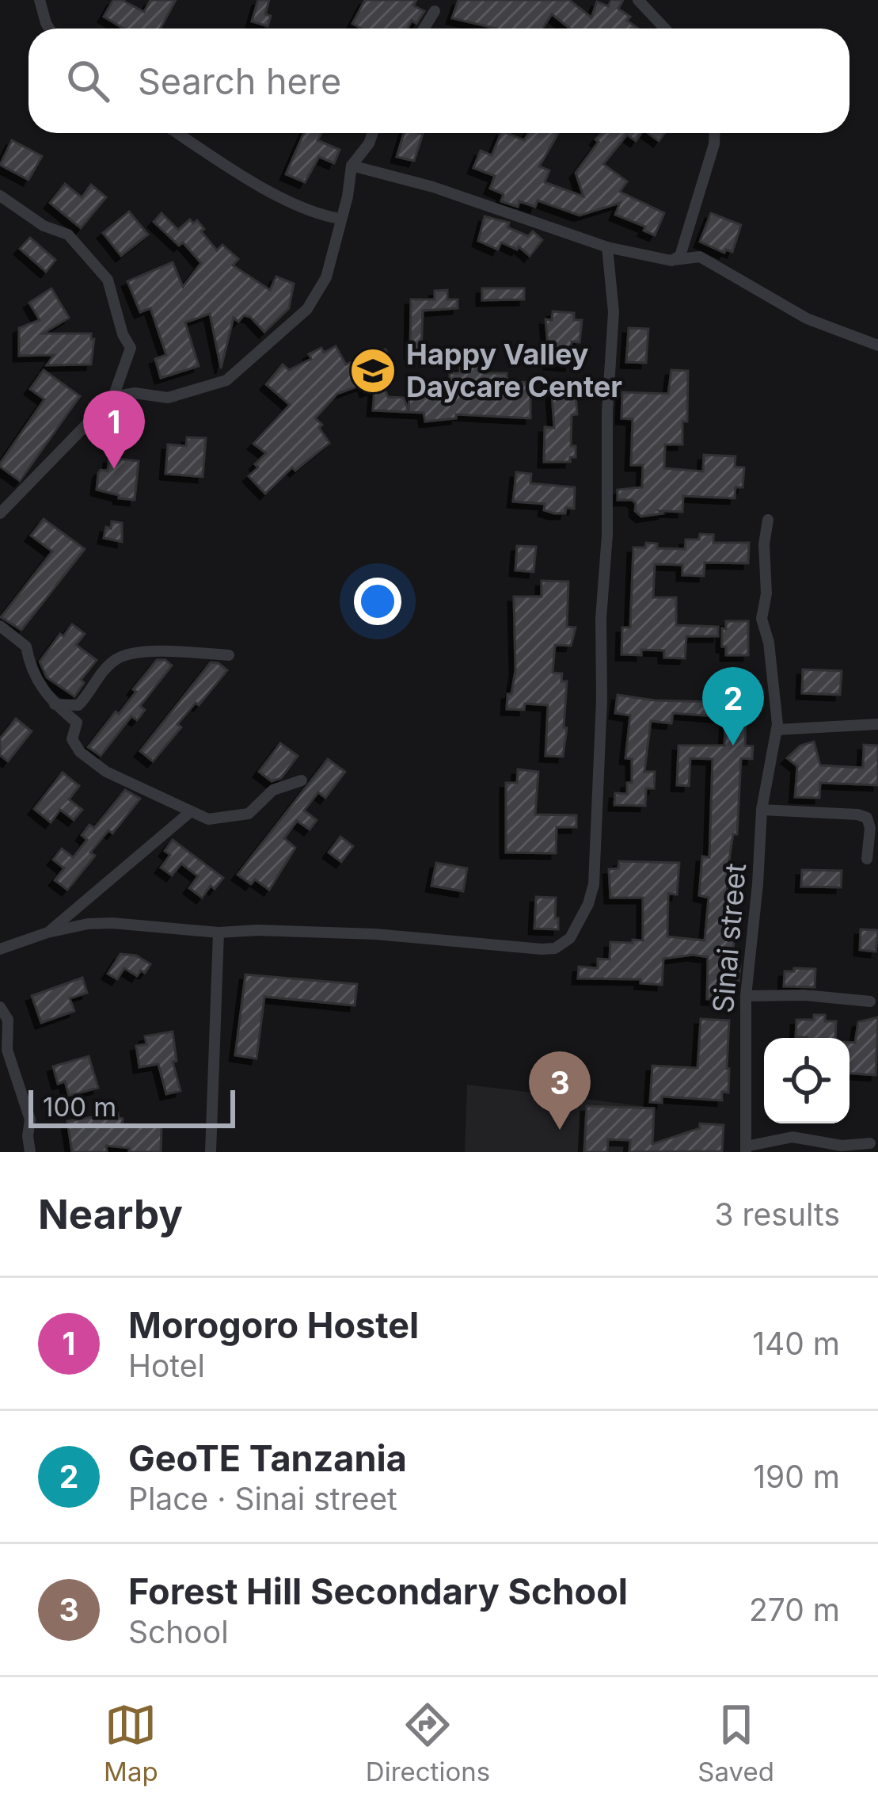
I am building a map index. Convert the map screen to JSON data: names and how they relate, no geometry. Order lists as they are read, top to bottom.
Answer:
{
  "streets": {
    "street": ["Sinai street"]
  },
  "places": {
    "school or university": ["Happy Valley Daycare Center"]
  },
  "scale_bar": "100 m",
  "page": {
    "search": "Search here",
    "pins": ["1", "2", "3"],
    "scale": "100 m",
    "heading": ["Nearby", "3 results"],
    "list": [
      {
        "mark": "1",
        "name": "Morogoro Hostel",
        "note": "Hotel",
        "value": "140 m"
      },
      {
        "mark": "2",
        "name": "GeoTE Tanzania",
        "note": "Place · Sinai street",
        "value": "190 m"
      },
      {
        "mark": "3",
        "name": "Forest Hill Secondary School",
        "note": "School",
        "value": "270 m"
      }
    ],
    "nav": ["Map", "Directions", "Saved"]
  }
}
